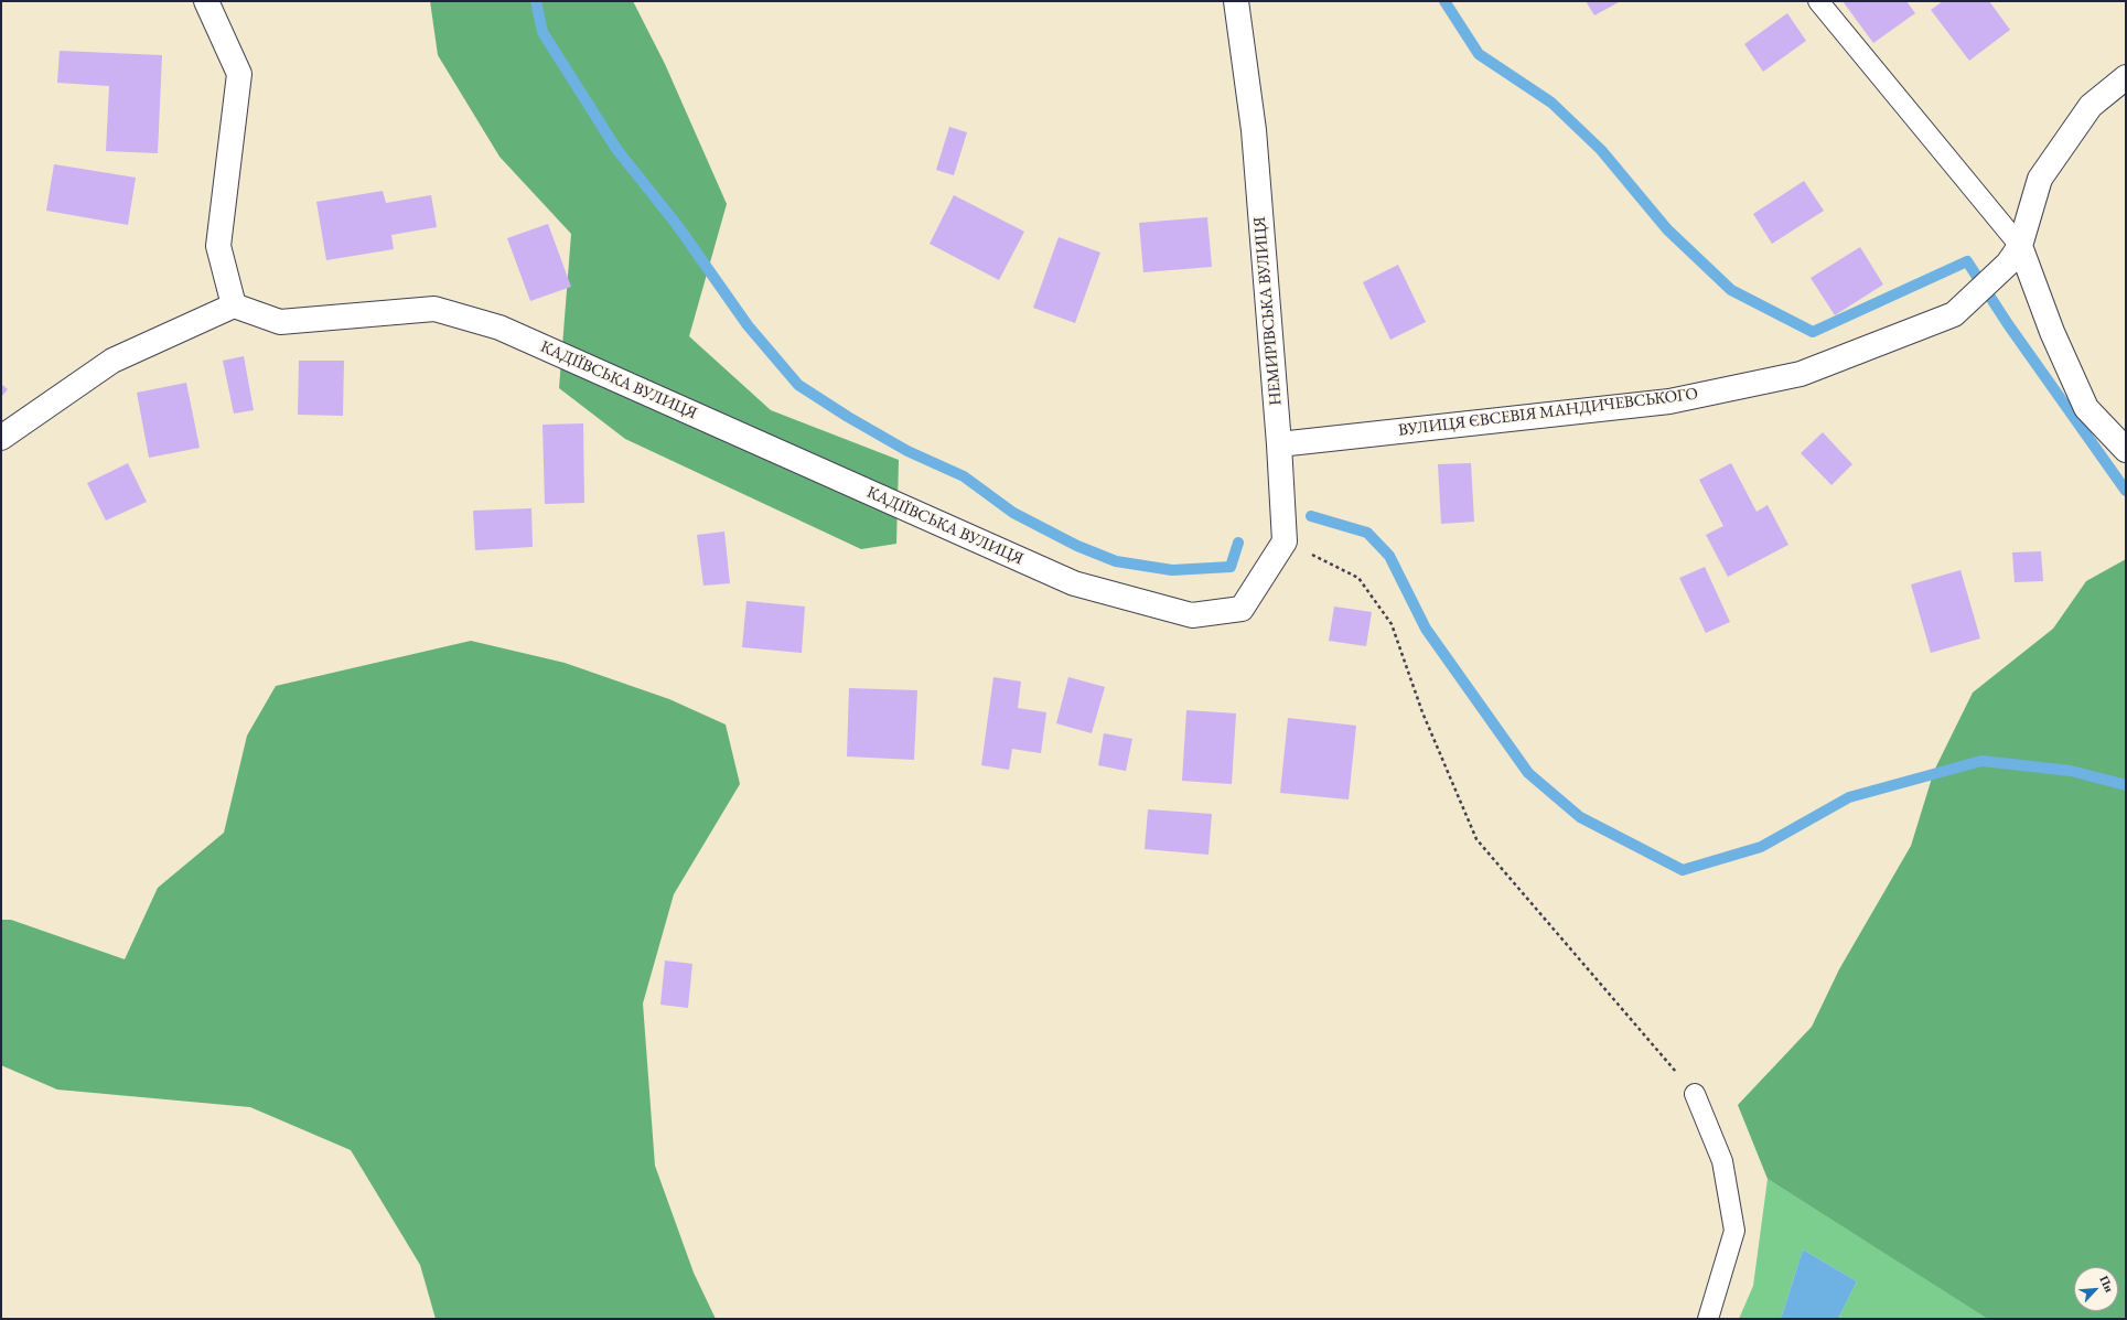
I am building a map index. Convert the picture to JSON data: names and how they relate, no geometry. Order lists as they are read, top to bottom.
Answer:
{
  "streets": {
    "street": ["НЕМИРІВСЬКА ВУЛИЦЯ", "КАДІЇВСЬКА ВУЛИЦЯ", "ВУЛИЦЯ ЄВСЕВІЯ МАНДИЧЕВСЬКОГО"]
  },
  "crossings": [
    ["НЕМИРІВСЬКА ВУЛИЦЯ", "КАДІЇВСЬКА ВУЛИЦЯ"],
    ["НЕМИРІВСЬКА ВУЛИЦЯ", "ВУЛИЦЯ ЄВСЕВІЯ МАНДИЧЕВСЬКОГО"]
  ],
  "north": "top right"
}
